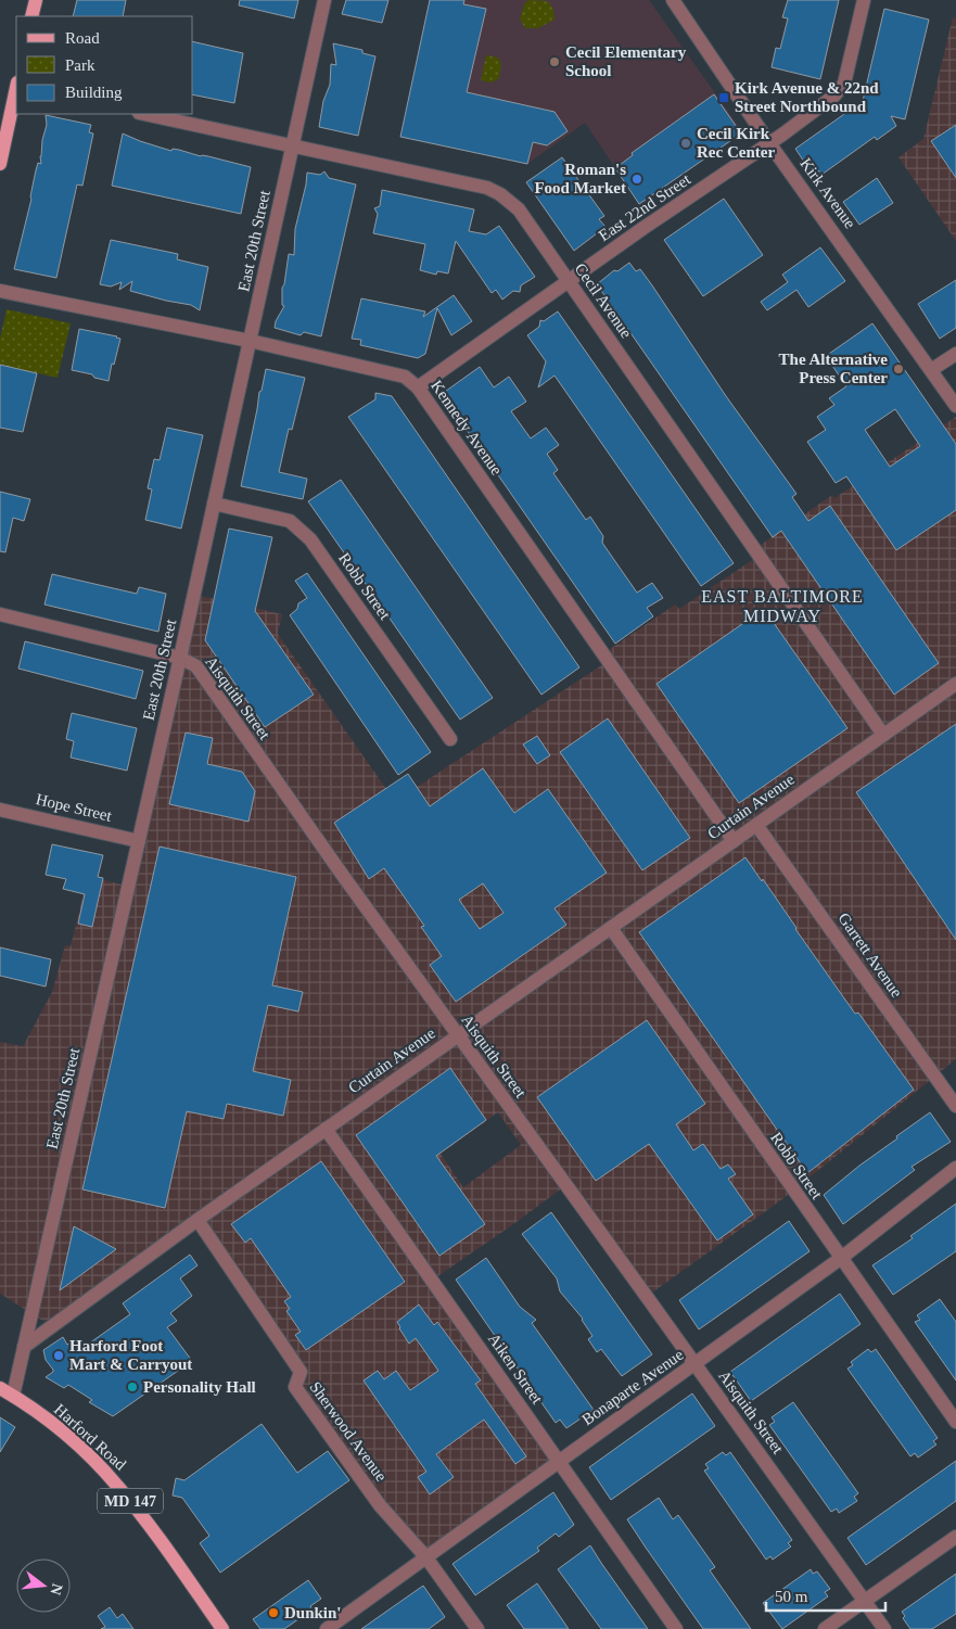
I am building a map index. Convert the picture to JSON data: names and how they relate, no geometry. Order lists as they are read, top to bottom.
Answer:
{
  "streets": {
    "main road": ["Harford Road", "MD 147"],
    "street": [
      "Kirk Avenue",
      "East 22nd Street",
      "East 20th Street",
      "Cecil Avenue",
      "Kennedy Avenue",
      "Robb Street",
      "Aisquith Street",
      "Curtain Avenue",
      "Hope Street",
      "Garrett Avenue",
      "Aiken Street",
      "Bonaparte Avenue",
      "Sherwood Avenue"
    ]
  },
  "crossings": [
    ["Kirk Avenue", "East 22nd Street"],
    ["East 22nd Street", "Cecil Avenue"],
    ["East 22nd Street", "Kennedy Avenue"],
    ["East 20th Street", "Cecil Avenue"],
    ["East 20th Street", "Kennedy Avenue"],
    ["East 20th Street", "Robb Street"],
    ["East 20th Street", "Aisquith Street"],
    ["East 20th Street", "Curtain Avenue"],
    ["East 20th Street", "Hope Street"],
    ["Cecil Avenue", "Curtain Avenue"],
    ["Kennedy Avenue", "Curtain Avenue"],
    ["Robb Street", "Curtain Avenue"],
    ["Robb Street", "Bonaparte Avenue"],
    ["Aisquith Street", "Curtain Avenue"],
    ["Aisquith Street", "Bonaparte Avenue"],
    ["Curtain Avenue", "Garrett Avenue"],
    ["Curtain Avenue", "Aiken Street"],
    ["Curtain Avenue", "Sherwood Avenue"],
    ["Aiken Street", "Bonaparte Avenue"],
    ["Bonaparte Avenue", "Sherwood Avenue"]
  ],
  "districts": ["EAST BALTIMORE MIDWAY"],
  "places": {
    "other": [
      "Cecil Elementary School",
      "Cecil Kirk Rec Center",
      "Roman's Food Market",
      "The Alternative Press Center",
      "Harford Foot Mart & Carryout",
      "Personality Hall",
      "Dunkin'"
    ],
    "transit": ["Kirk Avenue & 22nd Street Northbound"]
  },
  "legend": ["Road", "Park", "Building"],
  "scale_bar": "50 m",
  "north": "right"
}
